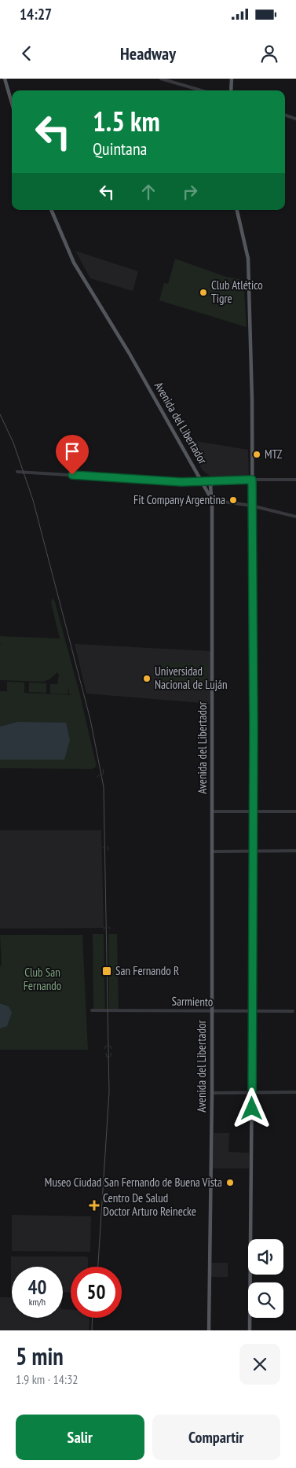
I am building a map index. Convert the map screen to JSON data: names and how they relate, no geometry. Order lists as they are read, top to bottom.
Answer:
{
  "streets": {
    "main road": ["Avenida del Libertador"],
    "street": ["Sarmiento"]
  },
  "crossings": [
    ["Avenida del Libertador", "Sarmiento"]
  ],
  "parks": ["Club San Fernando"],
  "places": {
    "other": [
      "Club Atlético Tigre",
      "MTZ",
      "Fit Company Argentina",
      "Universidad Nacional de Luján",
      "Museo Ciudad San Fernando de Buena Vista"
    ],
    "transit": ["San Fernando R"],
    "health": ["Centro De Salud Doctor Arturo Reinecke"]
  },
  "page": {
    "status": "14:27",
    "header": "Headway",
    "turn": ["1.5 km", "Quintana"],
    "speed": "40 km/h",
    "limit": "50",
    "heading": ["5 min", "1.9 km · 14:32"],
    "buttons": ["Salir", "Compartir"]
  }
}
